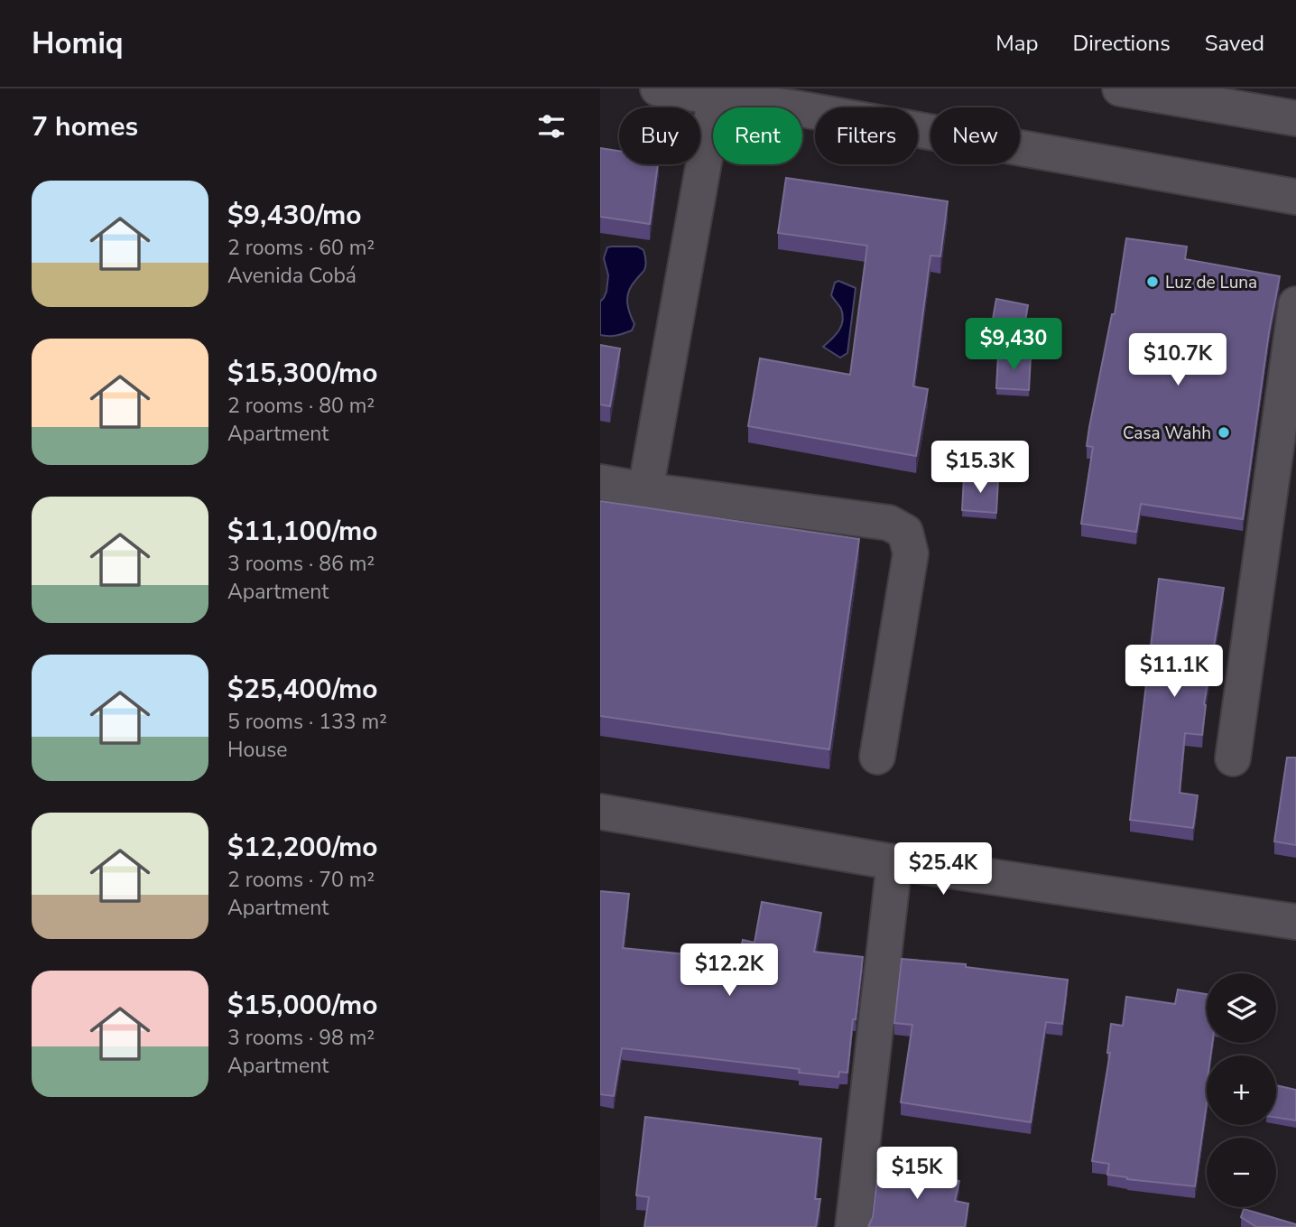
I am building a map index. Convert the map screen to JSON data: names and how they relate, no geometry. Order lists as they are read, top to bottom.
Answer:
{
  "places": ["Luz de Luna", "Casa Wahh"],
  "page": {
    "header": "Homiq",
    "nav": ["Map", "Directions", "Saved"],
    "heading": "7 homes",
    "chip": [
      "Buy",
      "Rent",
      "Filters",
      "New"
    ],
    "list": [
      {
        "name": "$9,430/mo",
        "note": "2 rooms · 60 m² · Avenida Cobá"
      },
      {
        "name": "$15,300/mo",
        "note": "2 rooms · 80 m² · Apartment"
      },
      {
        "name": "$11,100/mo",
        "note": "3 rooms · 86 m² · Apartment"
      },
      {
        "name": "$25,400/mo",
        "note": "5 rooms · 133 m² · House"
      },
      {
        "name": "$12,200/mo",
        "note": "2 rooms · 70 m² · Apartment"
      },
      {
        "name": "$15,000/mo",
        "note": "3 rooms · 98 m² · Apartment"
      }
    ],
    "price": [
      "$9,430",
      "$10.7K",
      "$15.3K",
      "$11.1K",
      "$25.4K",
      "$12.2K",
      "$15K"
    ],
    "map_buttons": ["+", "−"]
  }
}
